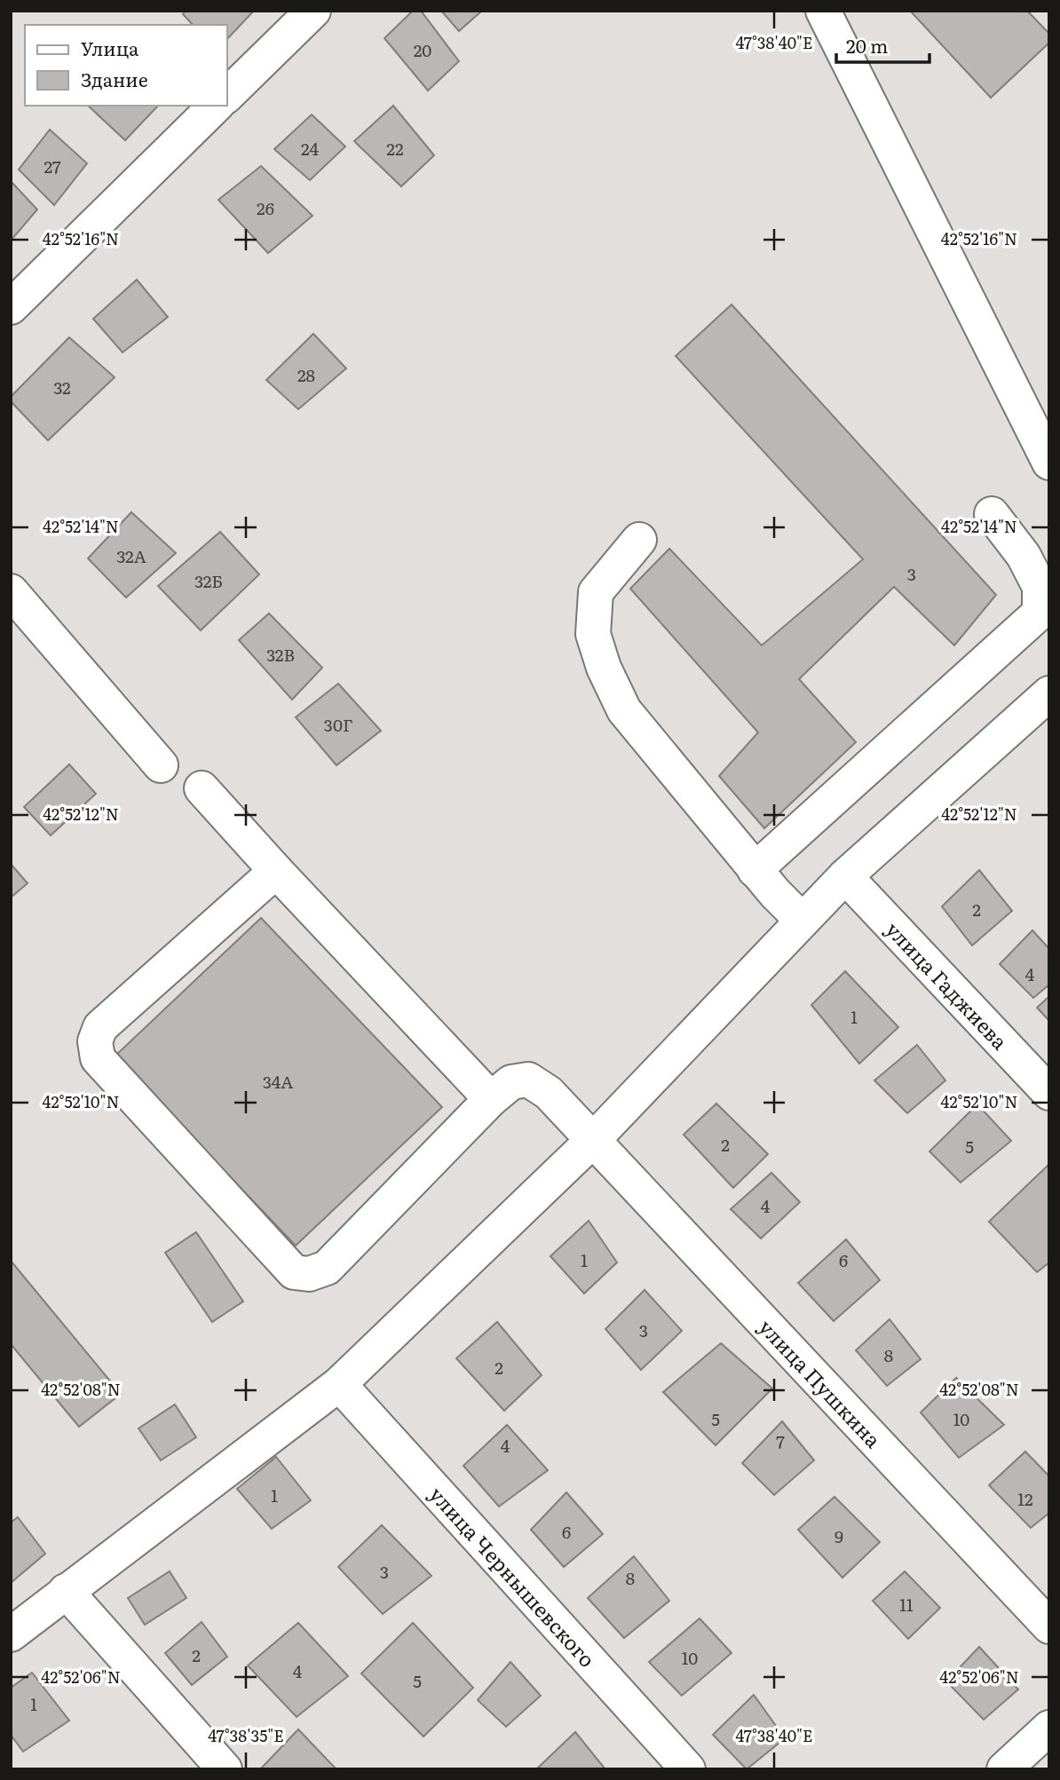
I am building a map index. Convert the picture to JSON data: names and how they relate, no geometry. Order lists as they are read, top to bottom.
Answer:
{
  "streets": {
    "street": ["улица Гаджиева", "улица Пушкина", "улица Чернышевского"]
  },
  "house_numbers": [
    "20",
    "24",
    "22",
    "27",
    "26",
    "28",
    "32",
    "32А",
    "3",
    "32Б",
    "32В",
    "30Г",
    "2",
    "4",
    "1",
    "34А",
    "2",
    "5",
    "4",
    "1",
    "6",
    "3",
    "8",
    "2",
    "5",
    "10",
    "7",
    "4",
    "1",
    "12",
    "6",
    "9",
    "3",
    "8",
    "11",
    "2",
    "10",
    "4",
    "5",
    "1"
  ],
  "legend": ["Улица", "Здание"],
  "scale_bar": "20 m",
  "coordinates": [
    "47°38'40\"E",
    "42°52'16\"N",
    "42°52'14\"N",
    "42°52'12\"N",
    "42°52'10\"N",
    "42°52'08\"N",
    "42°52'06\"N",
    "47°38'35\"E"
  ]
}
